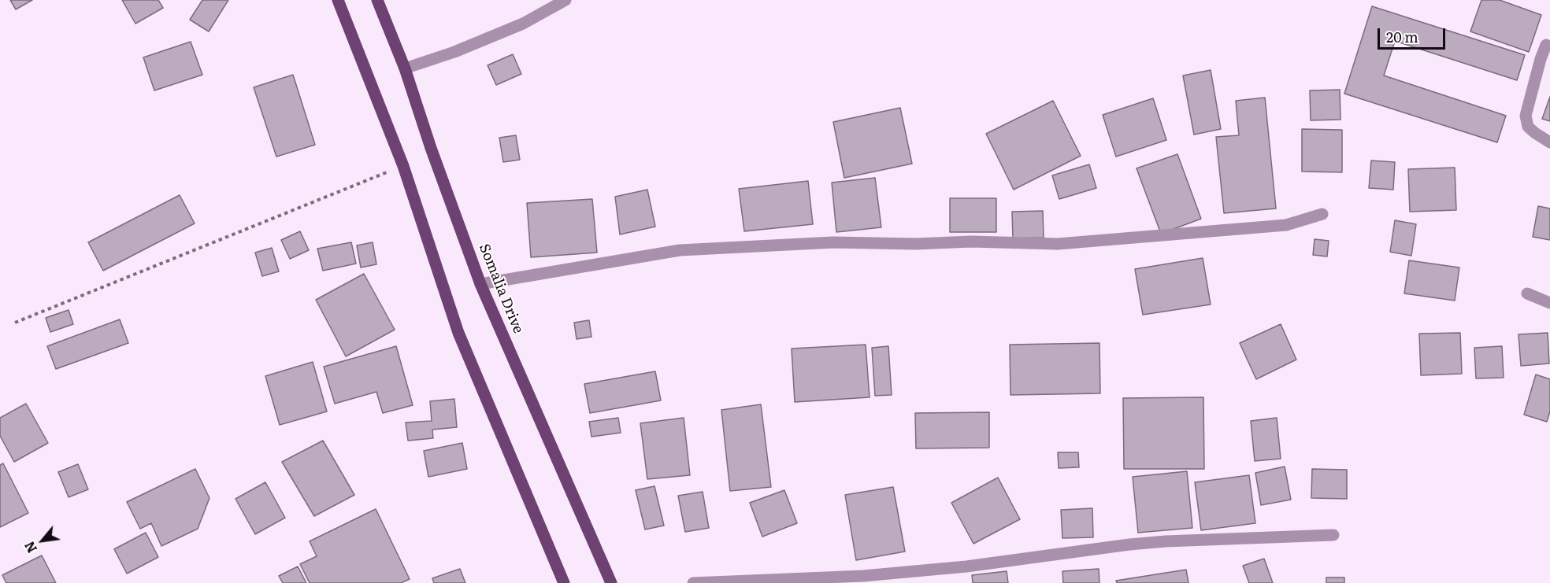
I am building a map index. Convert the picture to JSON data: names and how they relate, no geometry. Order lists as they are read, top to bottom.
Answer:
{
  "streets": {
    "main road": ["Somalia Drive"]
  },
  "scale_bar": "20 m",
  "north": "bottom left"
}
